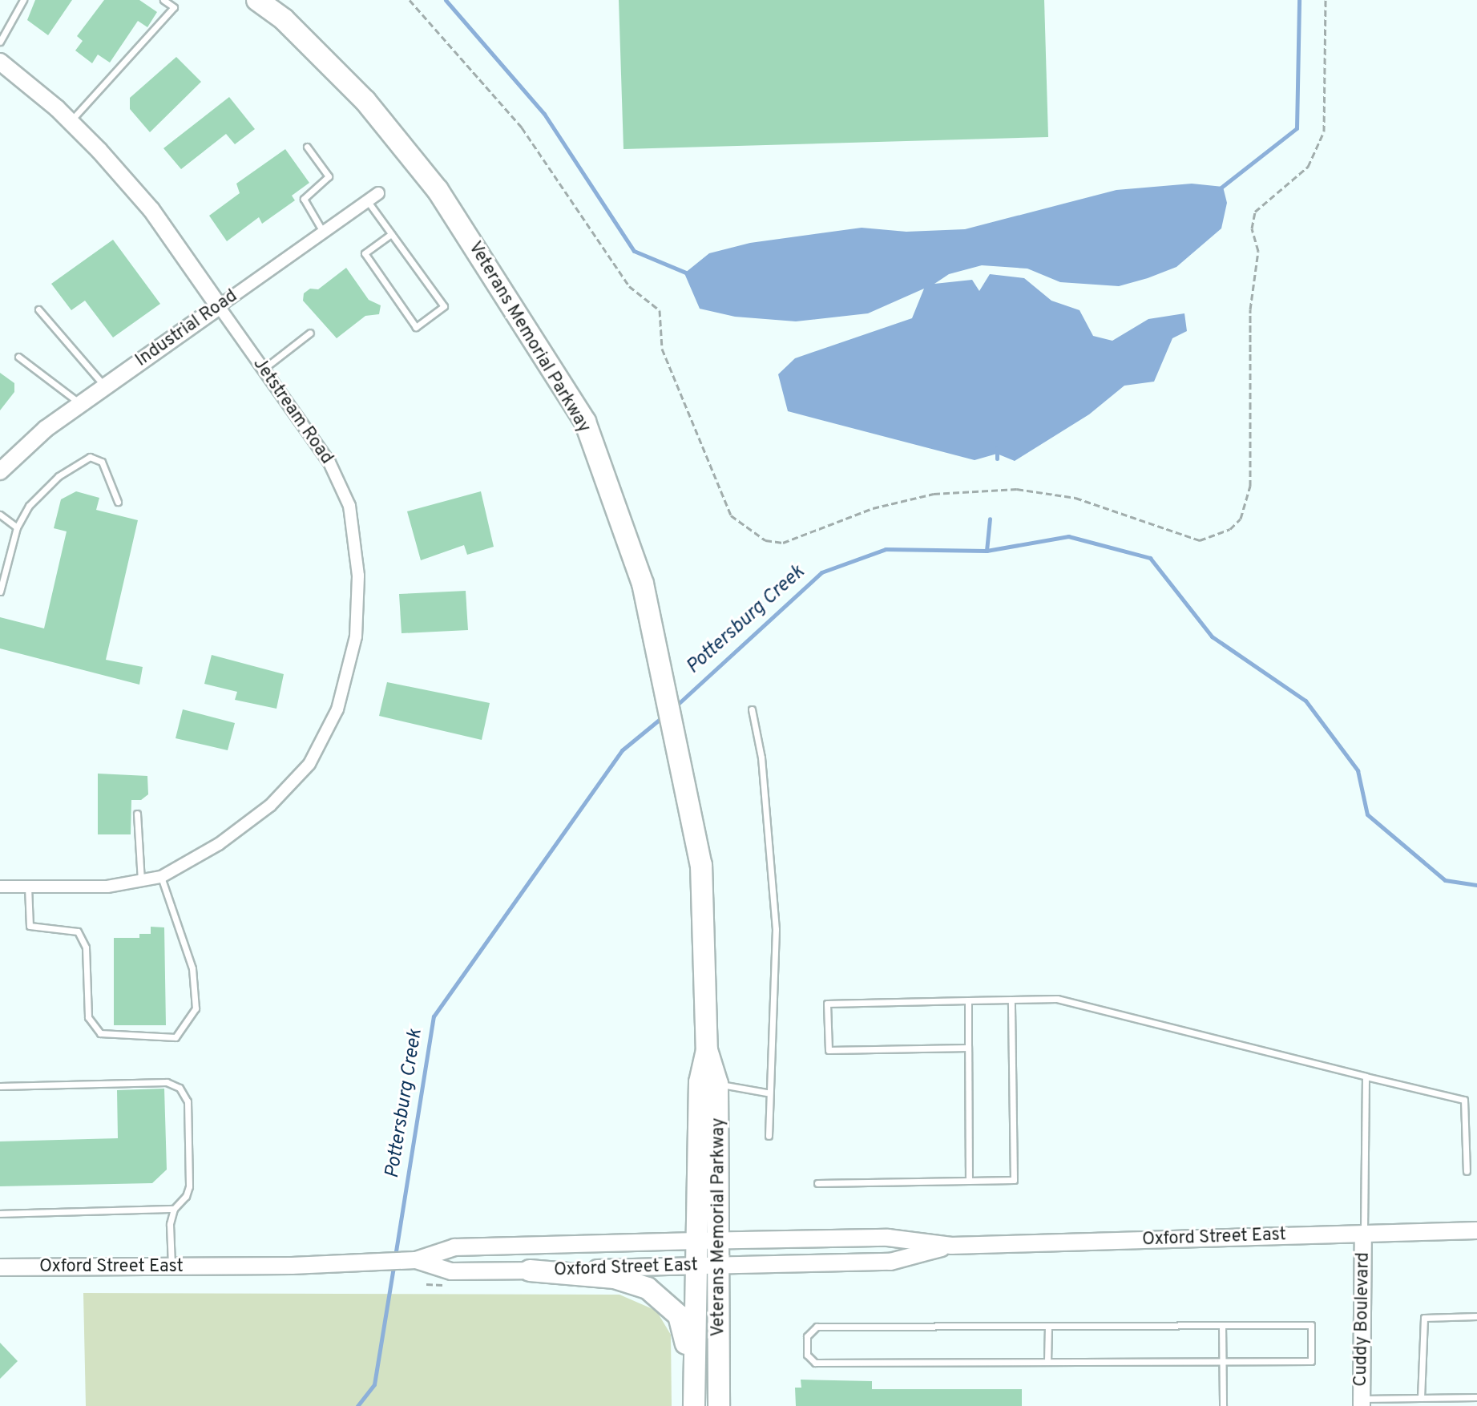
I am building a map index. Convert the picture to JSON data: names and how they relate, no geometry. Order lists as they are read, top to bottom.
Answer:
{
  "streets": {
    "highway": ["Veterans Memorial Parkway"],
    "main road": [
      "Industrial Road",
      "Jetstream Road",
      "Oxford Street East",
      "Cuddy Boulevard"
    ]
  },
  "crossings": [
    ["Industrial Road", "Jetstream Road"],
    ["Veterans Memorial Parkway", "Oxford Street East"],
    ["Oxford Street East", "Cuddy Boulevard"]
  ],
  "water": ["Pottersburg Creek"]
}
